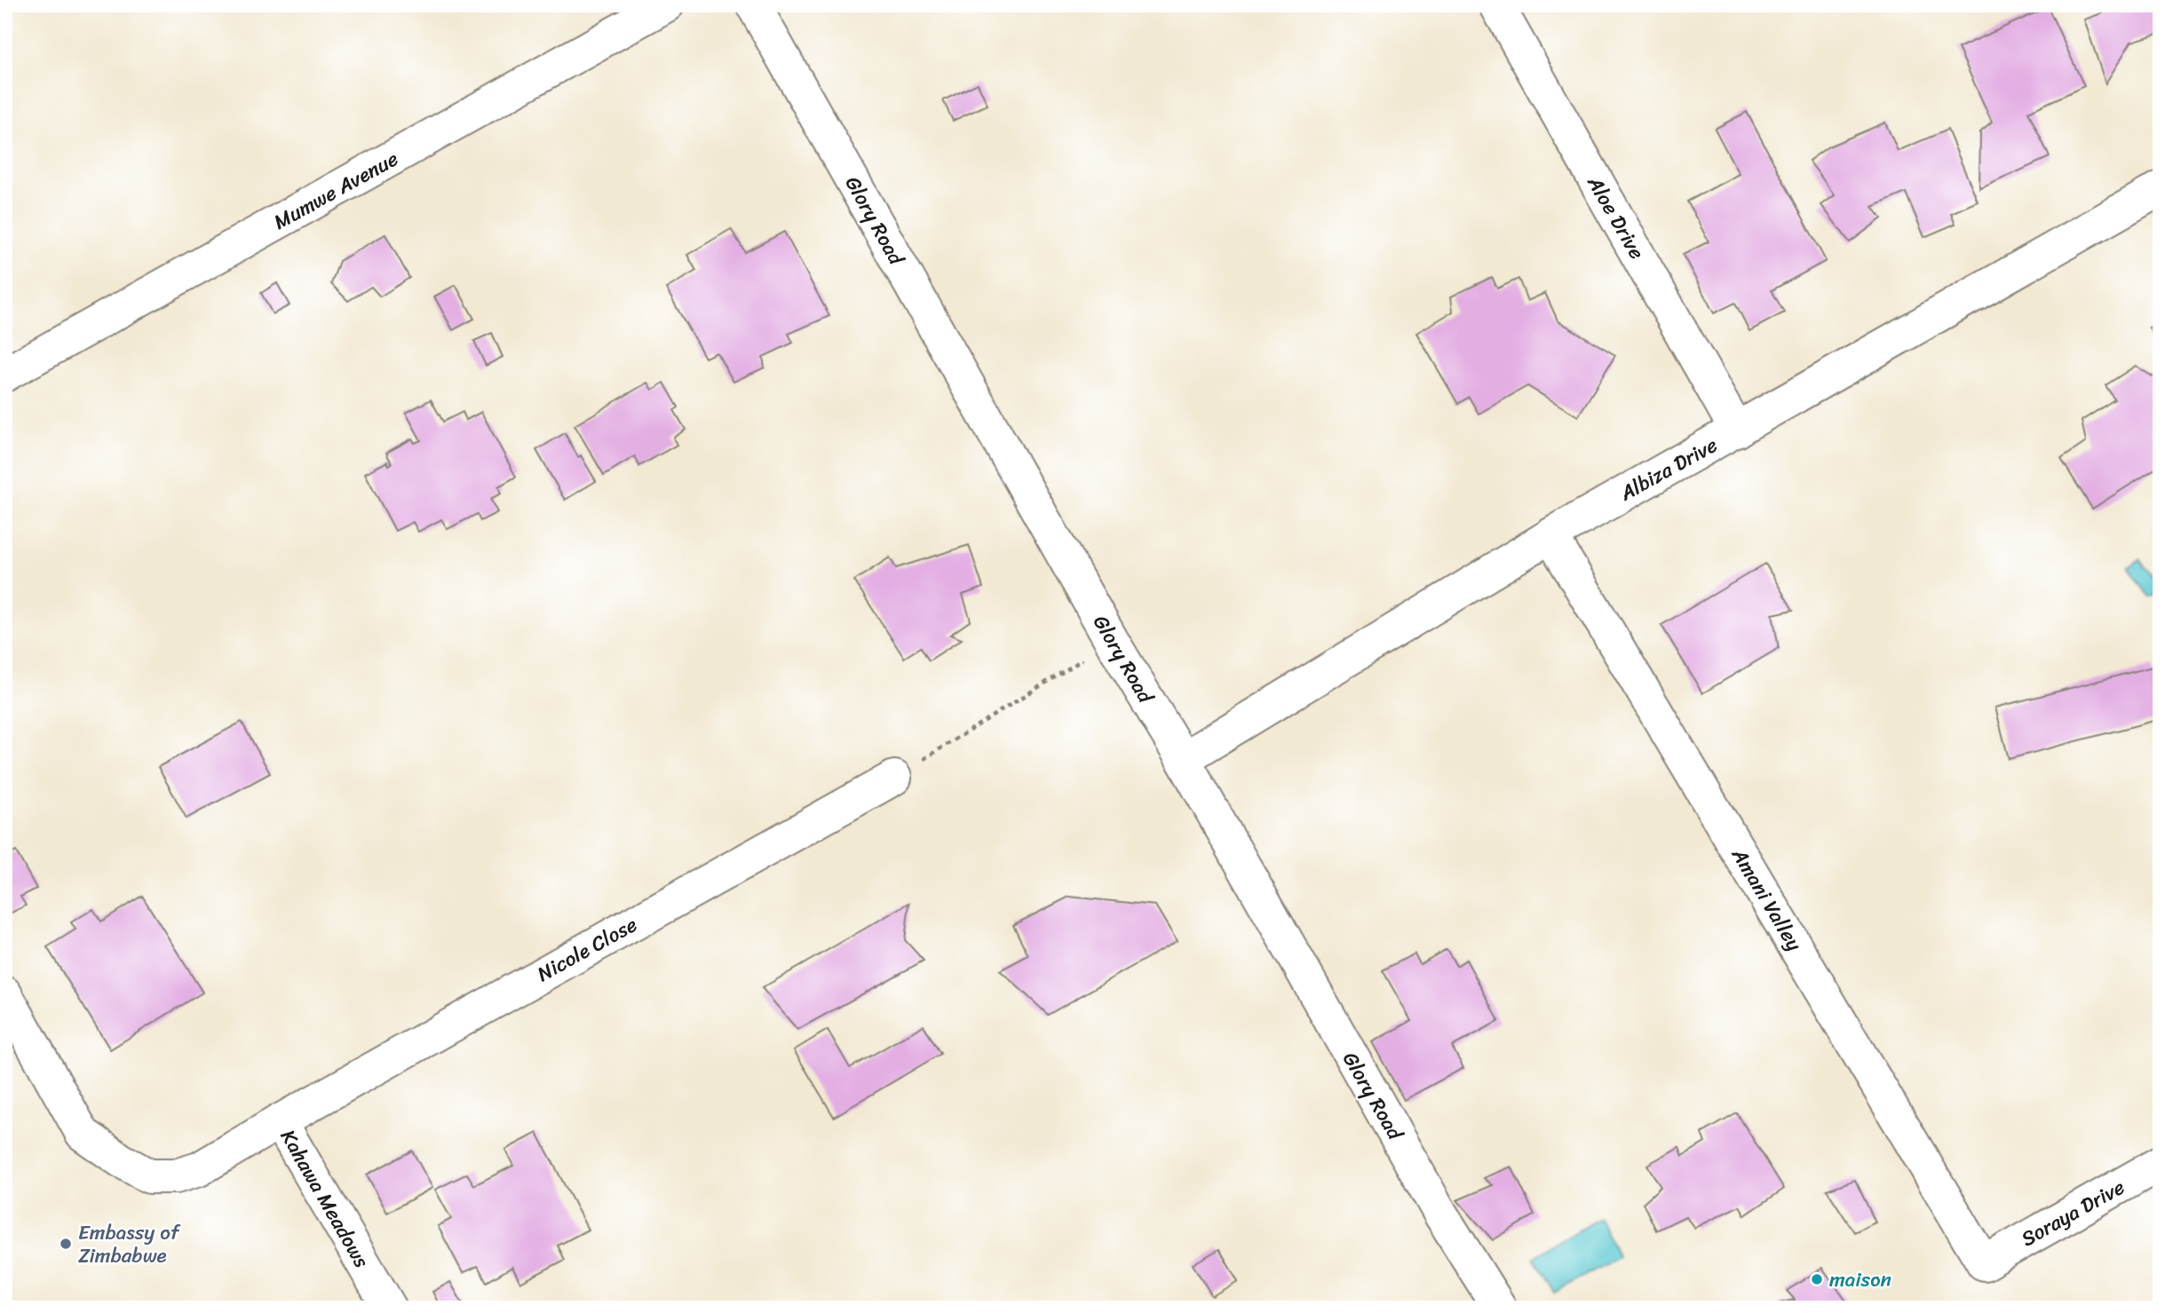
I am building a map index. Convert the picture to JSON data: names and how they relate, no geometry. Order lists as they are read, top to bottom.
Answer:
{
  "streets": {
    "street": [
      "Mumwe Avenue",
      "Aloe Drive",
      "Glory Road",
      "Albiza Drive",
      "Amani Valley",
      "Nicole Close",
      "Kahawa Meadows",
      "Soraya Drive"
    ]
  },
  "crossings": [
    ["Aloe Drive", "Albiza Drive"],
    ["Glory Road", "Albiza Drive"],
    ["Albiza Drive", "Amani Valley"],
    ["Amani Valley", "Soraya Drive"],
    ["Nicole Close", "Kahawa Meadows"]
  ],
  "places": ["Embassy of Zimbabwe", "maison"]
}
